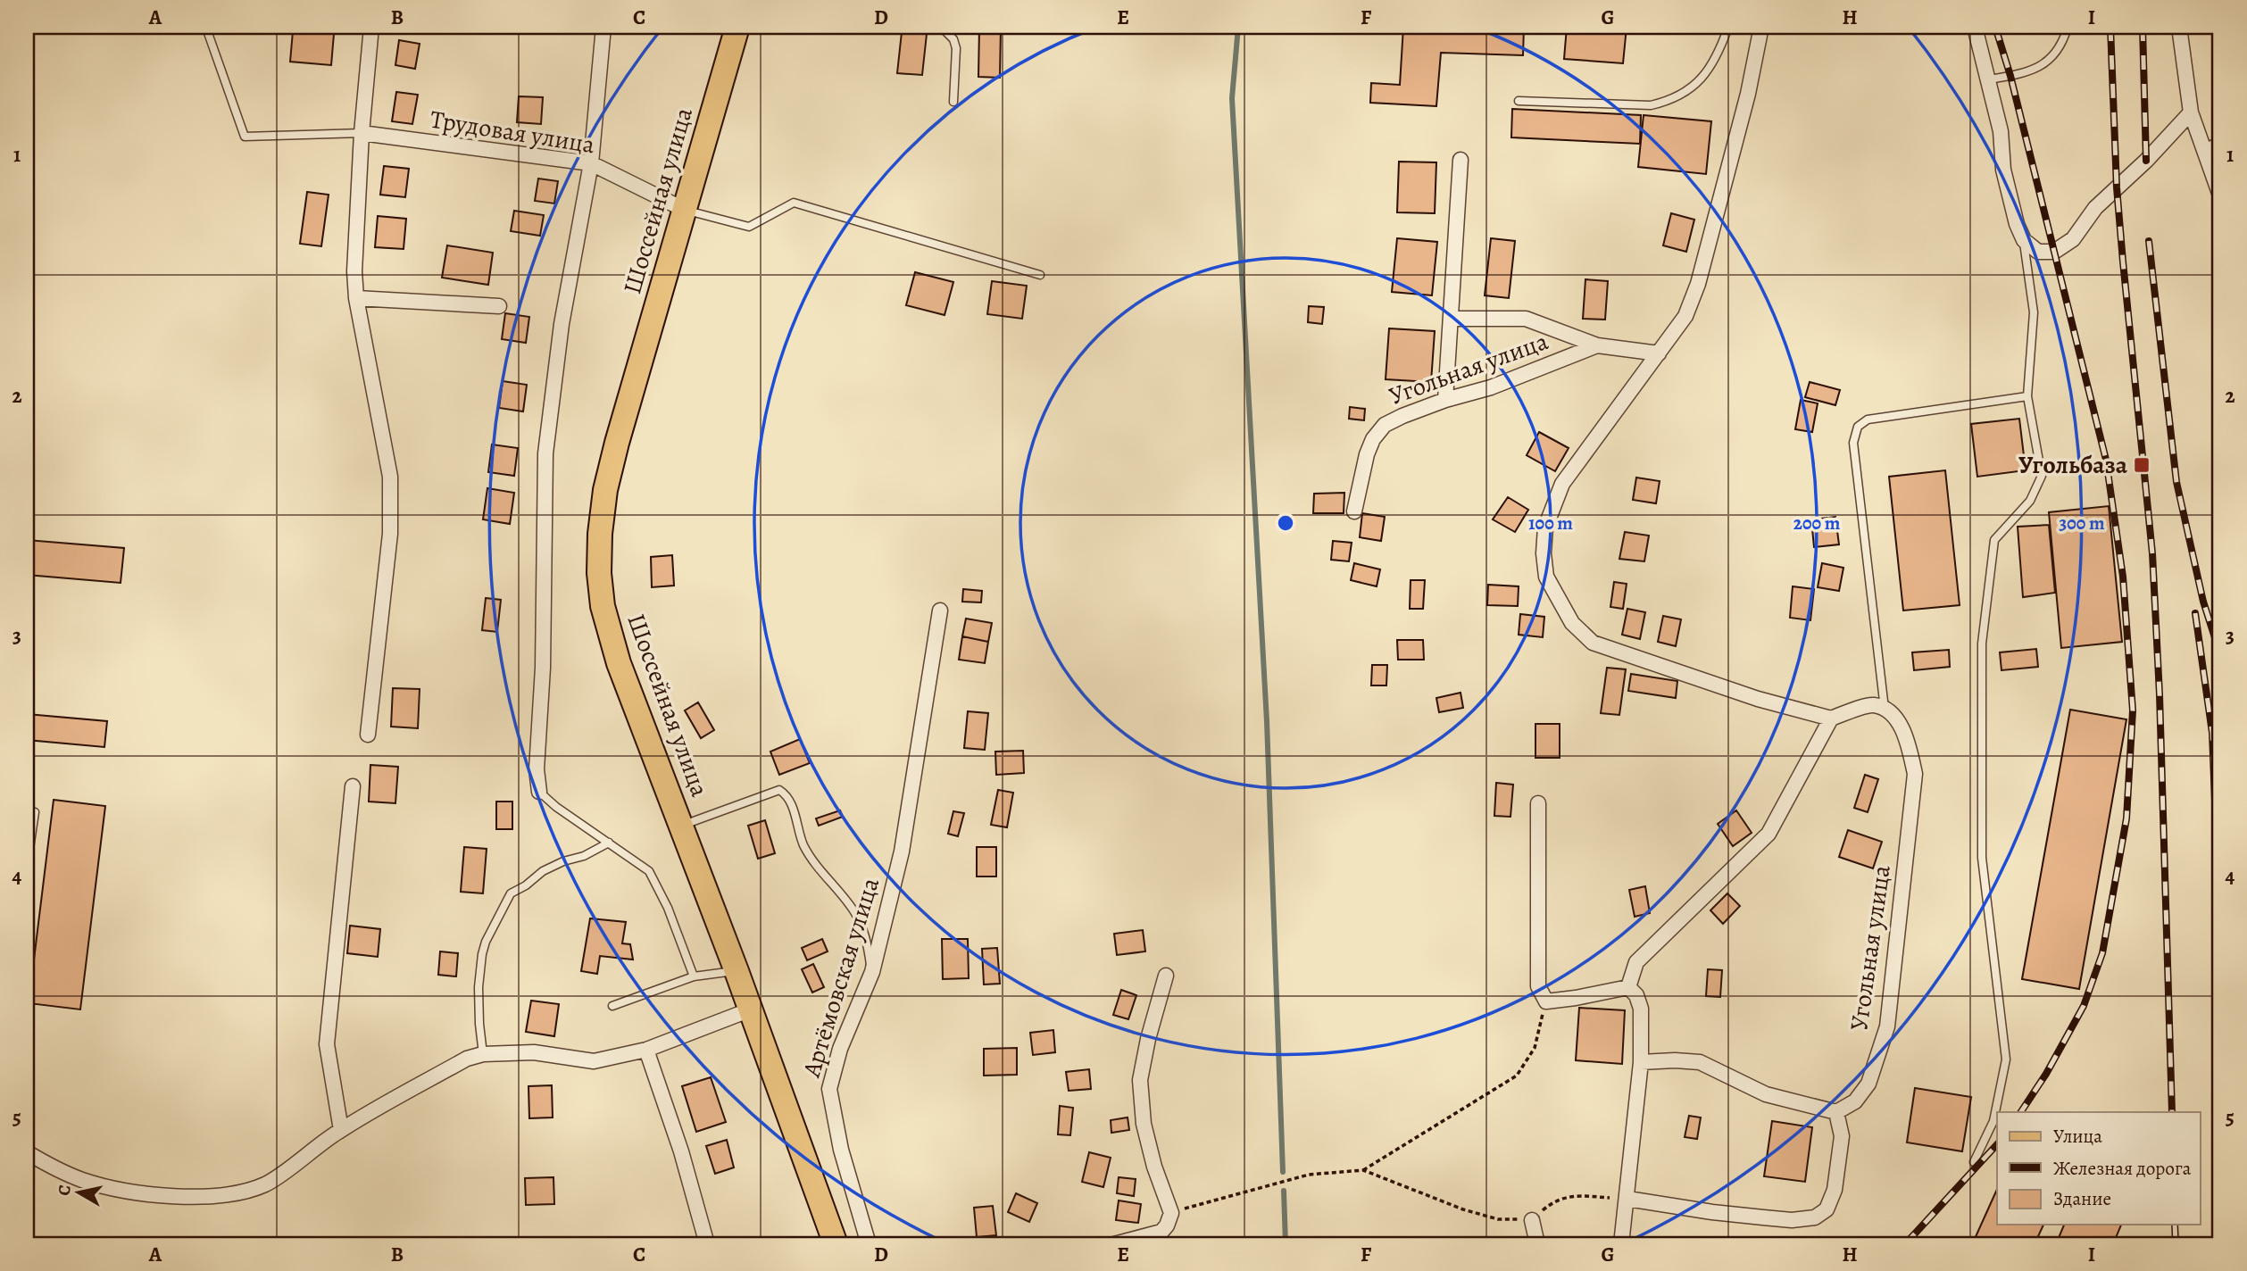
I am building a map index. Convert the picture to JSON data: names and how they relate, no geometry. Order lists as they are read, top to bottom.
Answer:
{
  "streets": {
    "main road": ["Шоссейная улица"],
    "street": ["Трудовая улица", "Угольная улица", "Артёмовская улица"]
  },
  "crossings": [
    ["Трудовая улица", "Шоссейная улица"]
  ],
  "places": {
    "transit": ["Угольбаза"]
  },
  "legend": ["Улица", "Железная дорога", "Здание"],
  "north": "left",
  "grid": {
    "columns": [
      "A",
      "B",
      "C",
      "D",
      "E",
      "F",
      "G",
      "H",
      "I"
    ],
    "rows": [
      "1",
      "2",
      "3",
      "4",
      "5"
    ]
  },
  "rings": ["100 m", "200 m", "300 m"]
}
